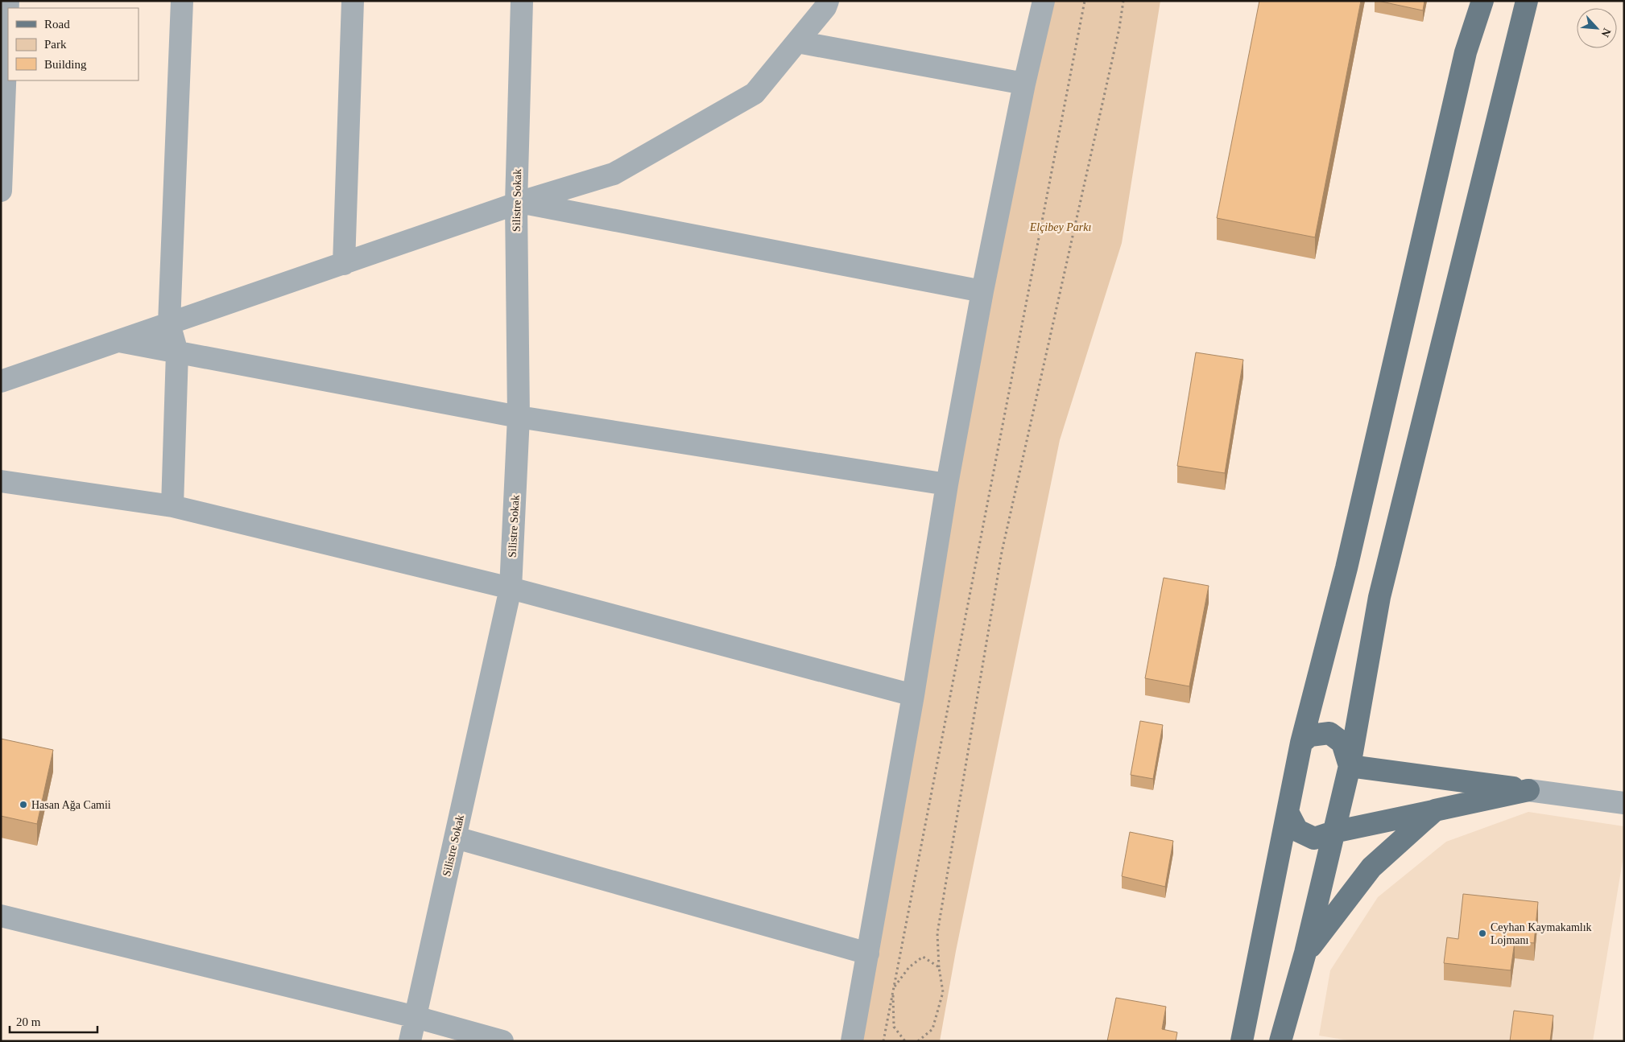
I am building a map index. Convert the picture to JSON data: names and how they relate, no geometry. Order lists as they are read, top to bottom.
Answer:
{
  "streets": {
    "street": ["Silistre Sokak"]
  },
  "parks": ["Elçibey Parkı"],
  "places": ["Hasan Ağa Camii", "Ceyhan Kaymakamlık Lojmanı"],
  "legend": ["Road", "Park", "Building"],
  "scale_bar": "20 m",
  "north": "bottom right"
}
